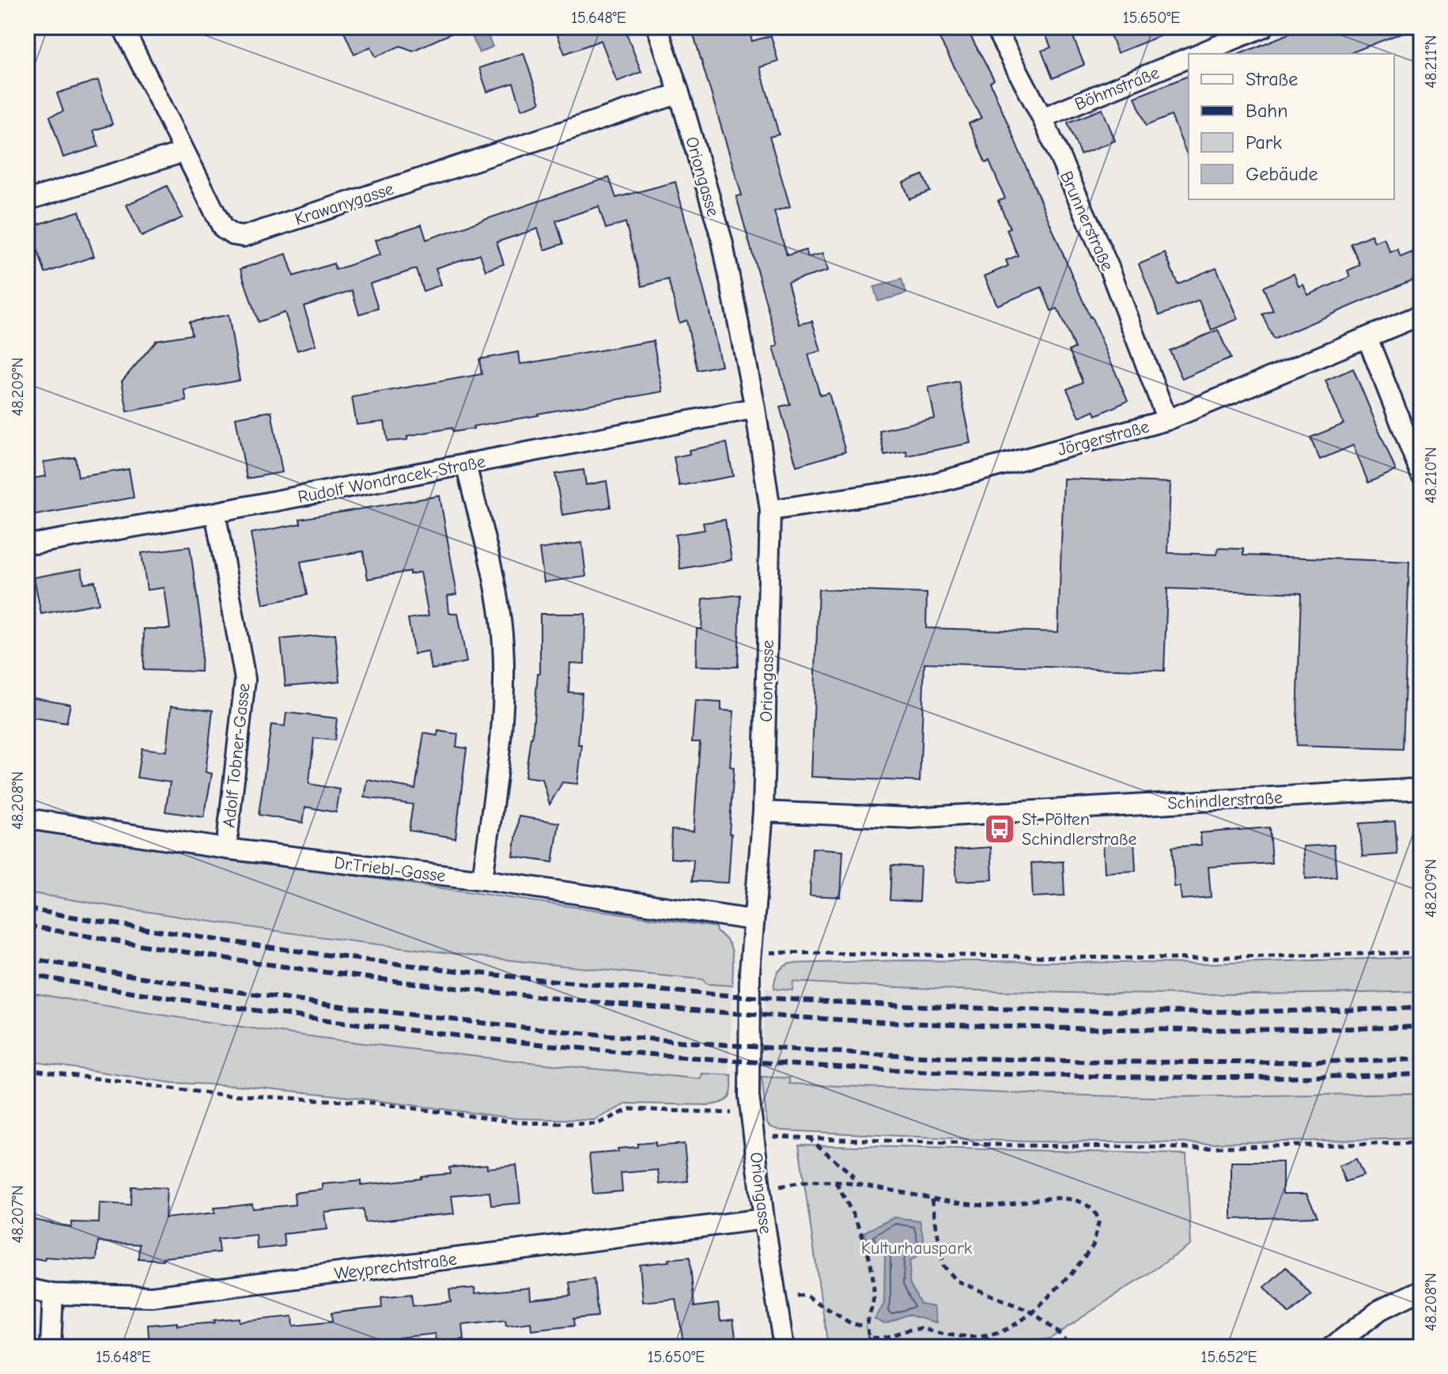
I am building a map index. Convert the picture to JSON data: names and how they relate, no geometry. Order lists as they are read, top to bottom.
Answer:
{
  "streets": {
    "street": [
      "Böhmstraße",
      "Oriongasse",
      "Krawanygasse",
      "Brunnerstraße",
      "Jörgerstraße",
      "Rudolf Wondracek-Straße",
      "Adolf Tobner-Gasse",
      "Schindlerstraße",
      "Dr.Triebl-Gasse",
      "Weyprechtstraße"
    ]
  },
  "crossings": [
    ["Böhmstraße", "Brunnerstraße"],
    ["Oriongasse", "Krawanygasse"],
    ["Oriongasse", "Jörgerstraße"],
    ["Oriongasse", "Rudolf Wondracek-Straße"],
    ["Oriongasse", "Schindlerstraße"],
    ["Oriongasse", "Dr.Triebl-Gasse"],
    ["Oriongasse", "Weyprechtstraße"],
    ["Brunnerstraße", "Jörgerstraße"],
    ["Rudolf Wondracek-Straße", "Adolf Tobner-Gasse"],
    ["Adolf Tobner-Gasse", "Dr.Triebl-Gasse"]
  ],
  "parks": ["Kulturhauspark"],
  "places": {
    "bus stop": ["St. Pölten Schindlerstraße"]
  },
  "legend": [
    "Straße",
    "Bahn",
    "Park",
    "Gebäude"
  ],
  "coordinates": [
    "15.648°E",
    "15.650°E",
    "48.211°N",
    "48.209°N",
    "48.210°N",
    "48.208°N",
    "48.207°N",
    "15.652°E"
  ]
}
